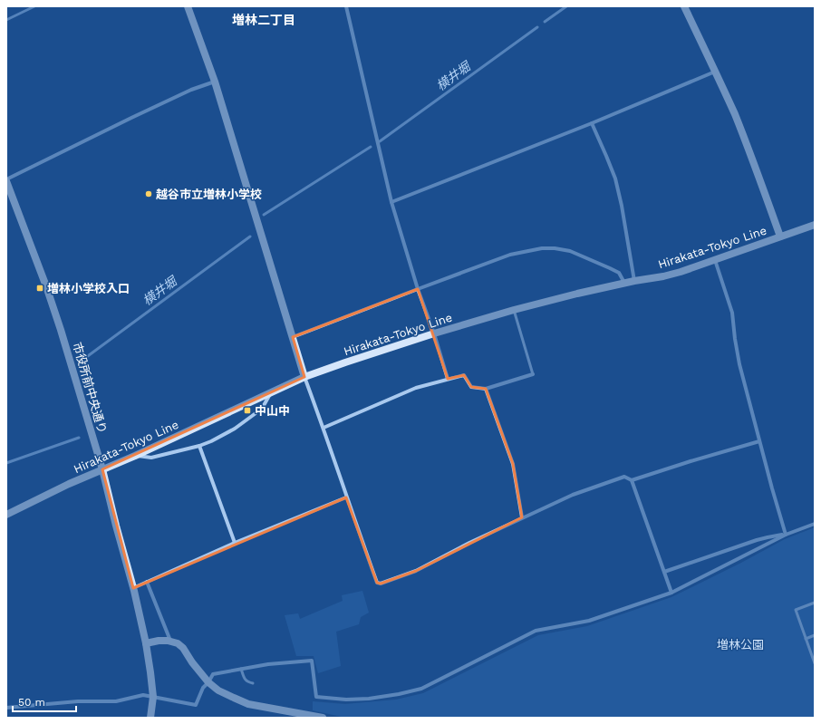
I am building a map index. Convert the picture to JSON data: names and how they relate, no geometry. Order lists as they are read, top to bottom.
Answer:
{
  "streets": {
    "street": ["Hirakata-Tokyo Line", "市役所前中央通り"]
  },
  "crossings": [
    ["Hirakata-Tokyo Line", "市役所前中央通り"]
  ],
  "districts": ["増林二丁目"],
  "water": ["横井堀"],
  "parks": ["増林公園"],
  "places": {
    "other": ["越谷市立増林小学校"],
    "transit": ["増林小学校入口", "中山中"]
  },
  "scale_bar": "50 m"
}
